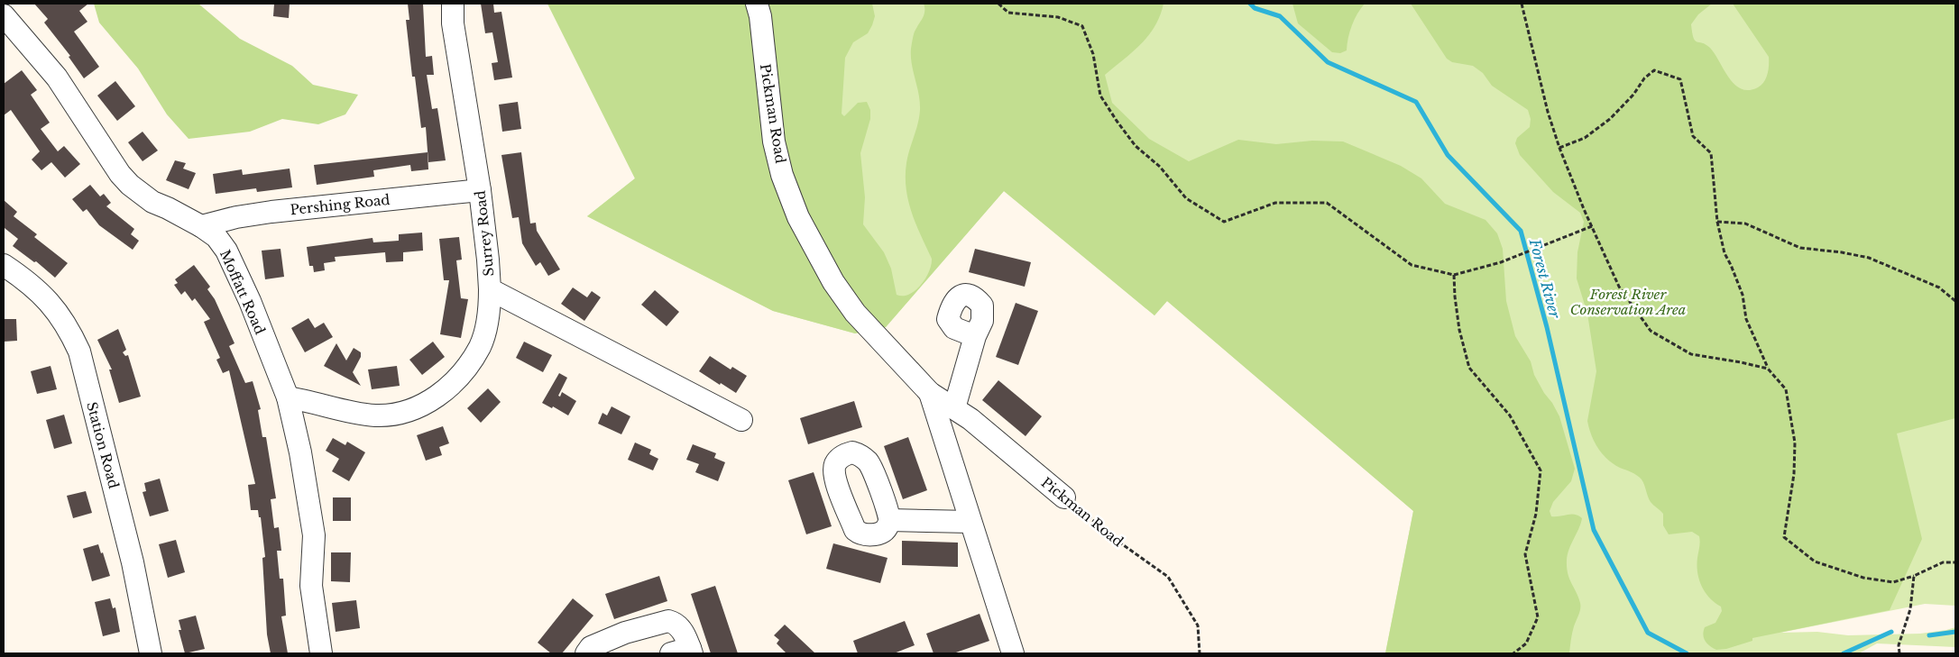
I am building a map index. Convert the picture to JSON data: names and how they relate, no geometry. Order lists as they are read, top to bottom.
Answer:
{
  "streets": {
    "street": [
      "Pickman Road",
      "Pershing Road",
      "Surrey Road",
      "Moffatt Road",
      "Station Road"
    ]
  },
  "crossings": [
    ["Pershing Road", "Surrey Road"],
    ["Pershing Road", "Moffatt Road"]
  ],
  "water": ["Forest River"],
  "parks": ["Forest River Conservation Area"]
}
